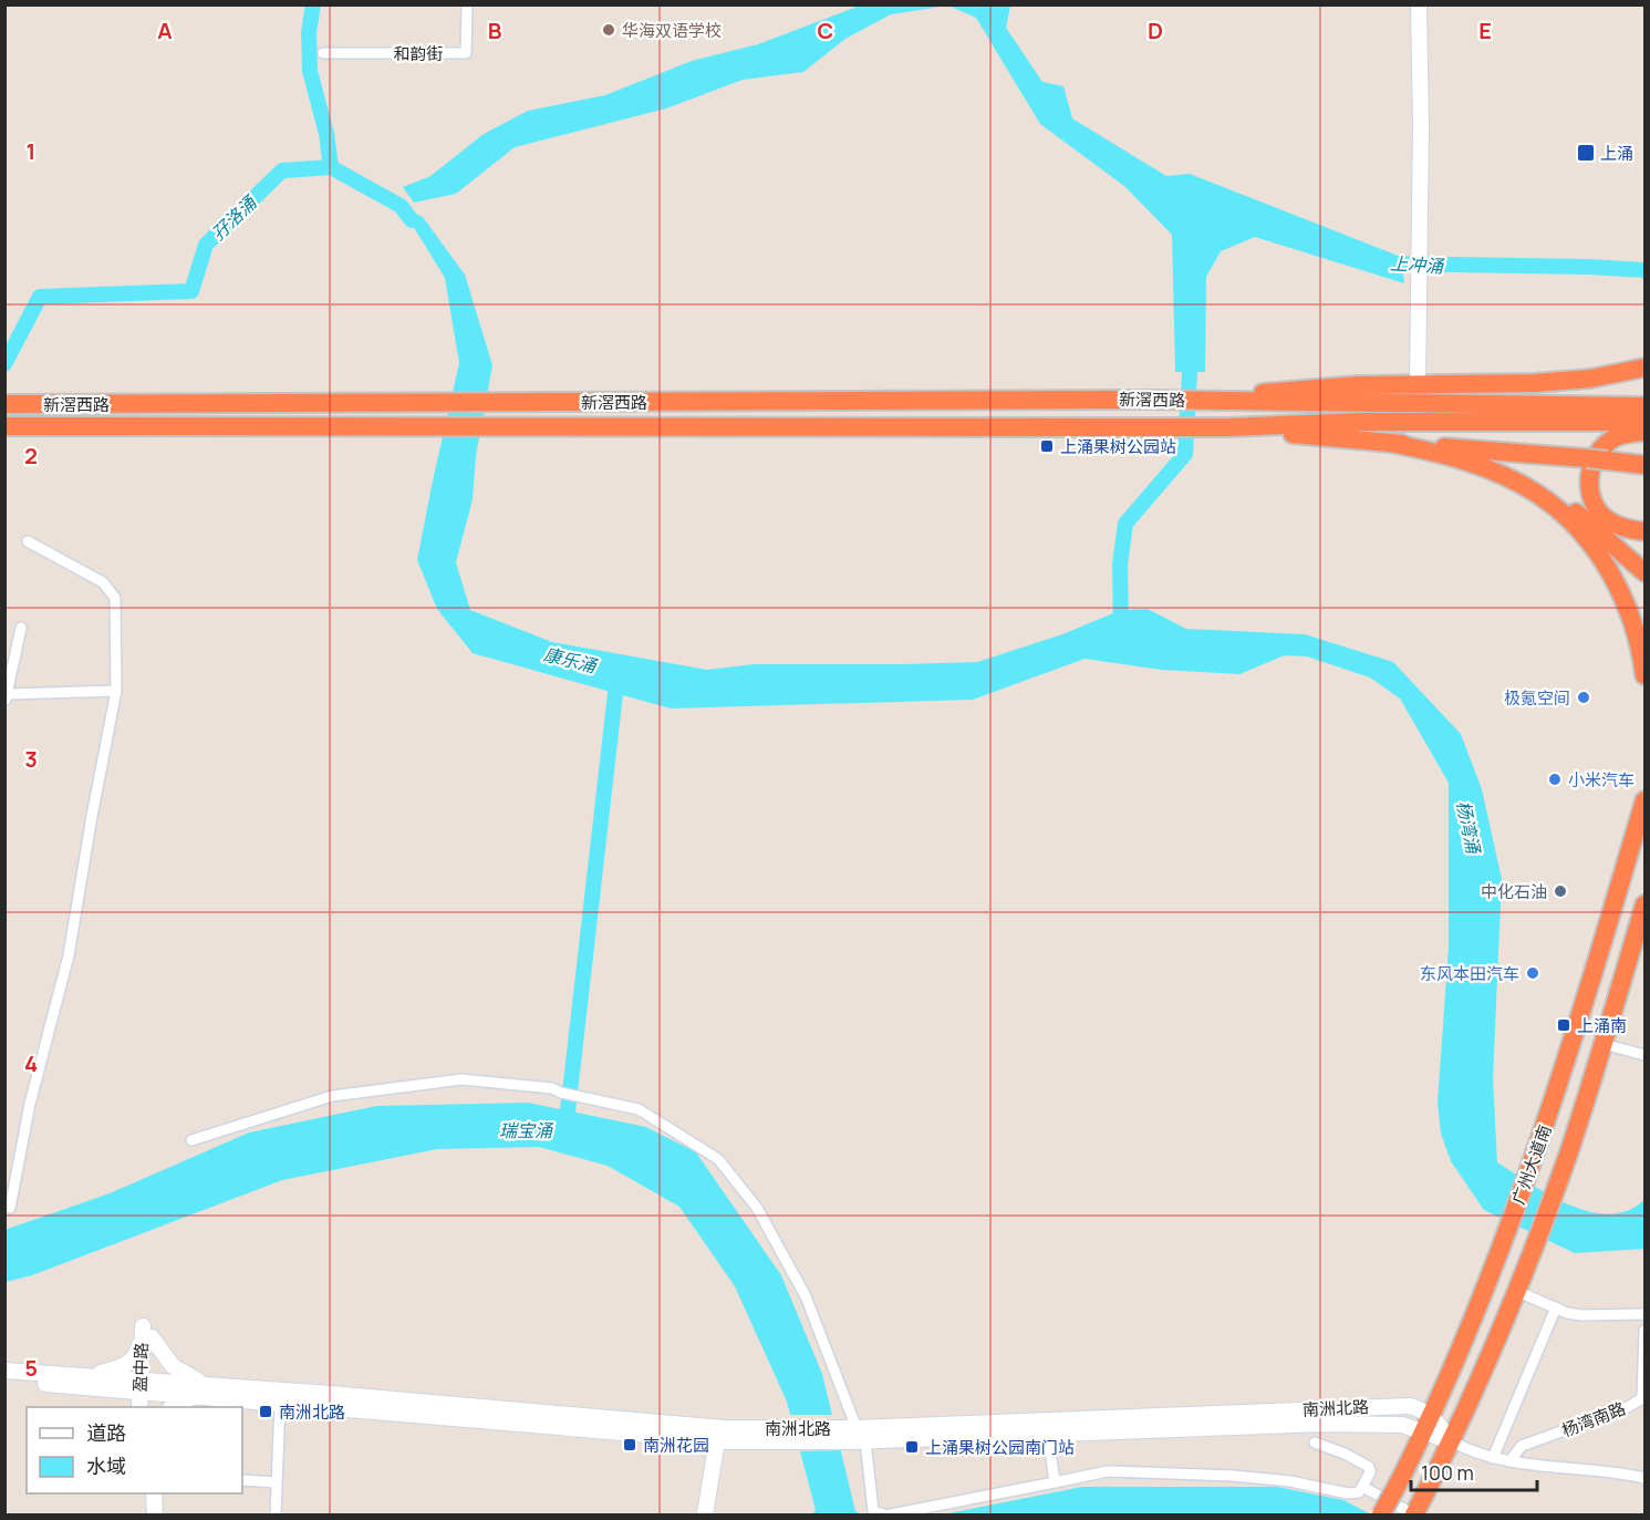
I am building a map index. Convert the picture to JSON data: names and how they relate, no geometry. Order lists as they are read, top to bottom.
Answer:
{
  "streets": {
    "highway": ["新滘西路", "广州大道南"],
    "main road": ["盈中路", "南洲北路"],
    "street": ["和韵街", "杨湾南路"]
  },
  "crossings": [
    ["广州大道南", "南洲北路"],
    ["盈中路", "南洲北路"]
  ],
  "water": [
    "孖洛涌",
    "上冲涌",
    "康乐涌",
    "杨湾涌",
    "瑞宝涌"
  ],
  "places": {
    "other": [
      "华海双语学校",
      "极氪空间",
      "小米汽车",
      "中化石油",
      "东风本田汽车"
    ],
    "transit": [
      "上涌",
      "上涌果树公园站",
      "上涌南",
      "南洲北路",
      "南洲花园",
      "上涌果树公园南门站"
    ]
  },
  "legend": ["道路", "水域"],
  "scale_bar": "100 m",
  "grid": {
    "columns": [
      "A",
      "B",
      "C",
      "D",
      "E"
    ],
    "rows": [
      "1",
      "2",
      "3",
      "4",
      "5"
    ]
  }
}
